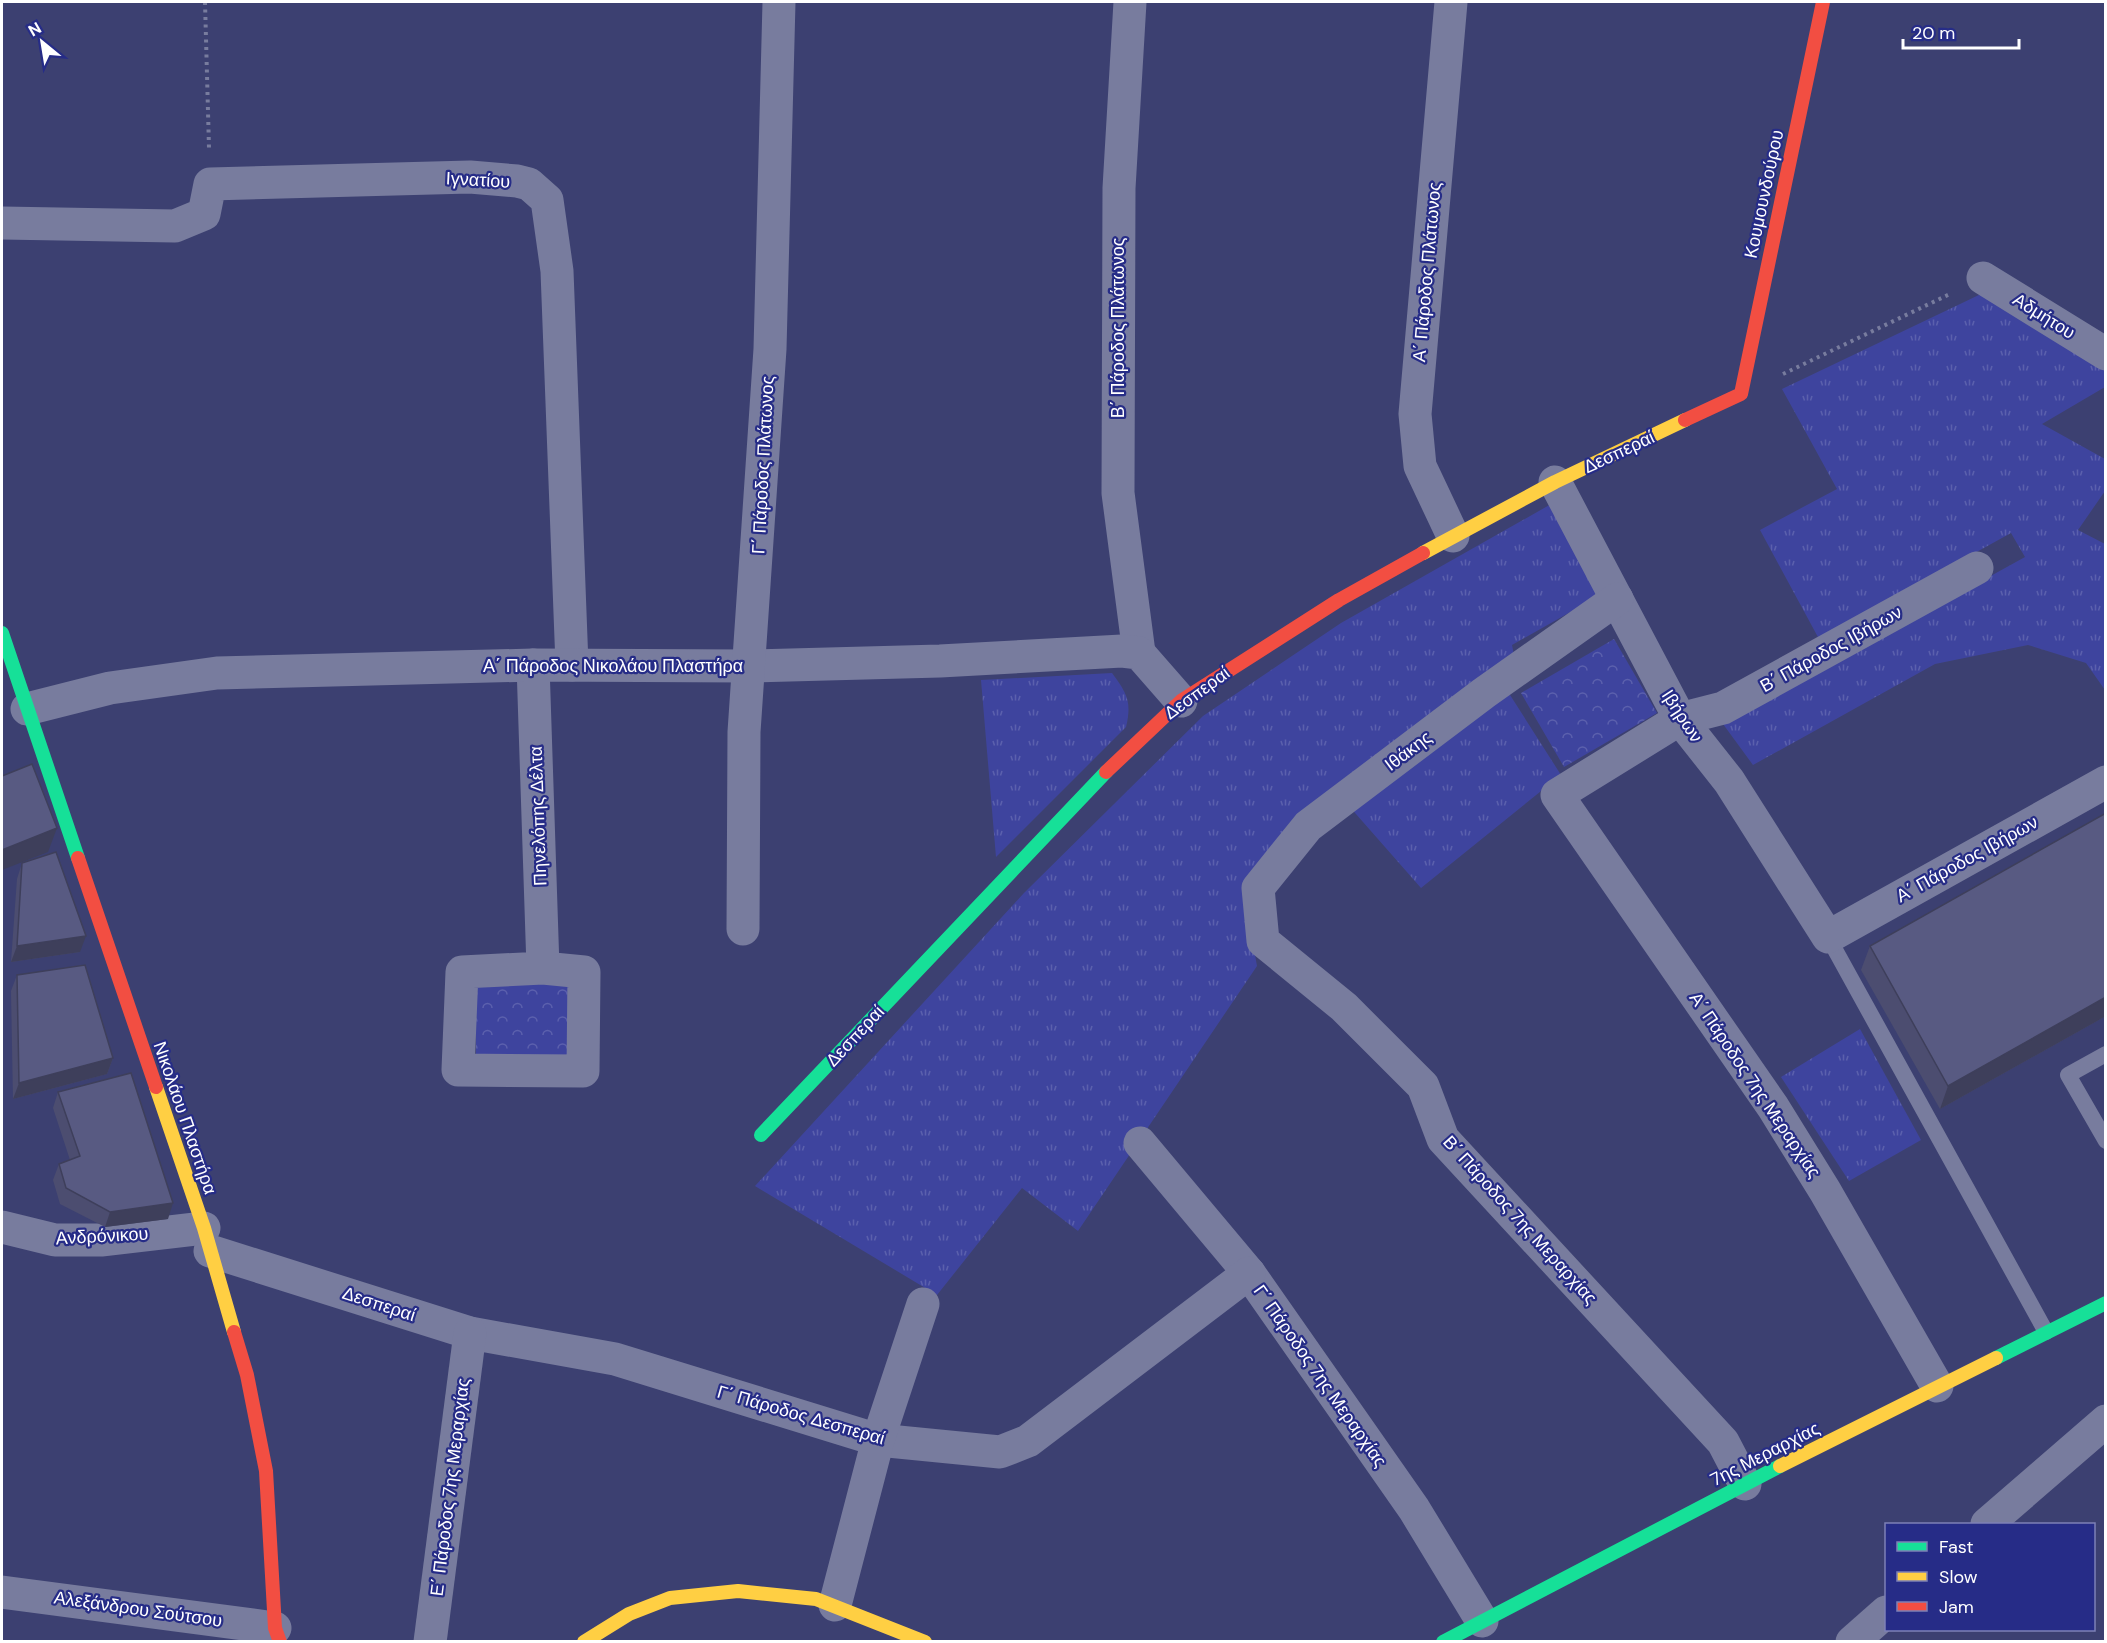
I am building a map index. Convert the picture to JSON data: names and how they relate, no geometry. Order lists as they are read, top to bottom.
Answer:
{
  "streets": {
    "main road": [
      "Κουμουνδούρου",
      "Δεσπεραί",
      "Νικολάου Πλαστήρα",
      "7ης Μεραρχίας"
    ],
    "street": [
      "Ιγνατίου",
      "Α΄ Πάροδος Πλάτωνος",
      "Αδμήτου",
      "Β΄ Πάροδος Πλάτωνος",
      "Γ΄ Πάροδος Πλάτωνος",
      "Β΄ Πάροδος Ιβήρων",
      "Α΄ Πάροδος Νικολάου Πλαστήρα",
      "Ιβήρων",
      "Ιθάκης",
      "Πηνελόπης Δέλτα",
      "Α΄ Πάροδος Ιβήρων",
      "Α΄ Πάροδος 7ης Μεραρχίας",
      "Β΄ Πάροδος 7ης Μεραρχίας",
      "Ανδρόνικου",
      "Γ΄ Πάροδος 7ης Μεραρχίας",
      "Γ΄ Πάροδος Δεσπεραί",
      "Ε΄ Πάροδος 7ης Μεραρχίας",
      "Αλεξάνδρου Σούτσου"
    ]
  },
  "crossings": [
    ["Ιγνατίου", "Α΄ Πάροδος Νικολάου Πλαστήρα"],
    ["Κουμουνδούρου", "Δεσπεραί"],
    ["Α΄ Πάροδος Πλάτωνος", "Δεσπεραί"],
    ["Β΄ Πάροδος Πλάτωνος", "Α΄ Πάροδος Νικολάου Πλαστήρα"],
    ["Δεσπεραί", "Ιβήρων"],
    ["Δεσπεραί", "Νικολάου Πλαστήρα"],
    ["Δεσπεραί", "Ανδρόνικου"],
    ["Δεσπεραί", "Γ΄ Πάροδος Δεσπεραί"],
    ["Δεσπεραί", "Ε΄ Πάροδος 7ης Μεραρχίας"],
    ["Γ΄ Πάροδος Πλάτωνος", "Α΄ Πάροδος Νικολάου Πλαστήρα"],
    ["Β΄ Πάροδος Ιβήρων", "Ιβήρων"],
    ["Β΄ Πάροδος Ιβήρων", "Α΄ Πάροδος 7ης Μεραρχίας"],
    ["Α΄ Πάροδος Νικολάου Πλαστήρα", "Πηνελόπης Δέλτα"],
    ["Α΄ Πάροδος Νικολάου Πλαστήρα", "Νικολάου Πλαστήρα"],
    ["Ιβήρων", "Ιθάκης"],
    ["Ιβήρων", "Α΄ Πάροδος Ιβήρων"],
    ["Ιθάκης", "Β΄ Πάροδος 7ης Μεραρχίας"],
    ["Α΄ Πάροδος 7ης Μεραρχίας", "7ης Μεραρχίας"],
    ["Νικολάου Πλαστήρα", "Ανδρόνικου"],
    ["Νικολάου Πλαστήρα", "Αλεξάνδρου Σούτσου"],
    ["Β΄ Πάροδος 7ης Μεραρχίας", "7ης Μεραρχίας"],
    ["Γ΄ Πάροδος 7ης Μεραρχίας", "Γ΄ Πάροδος Δεσπεραί"],
    ["Γ΄ Πάροδος 7ης Μεραρχίας", "7ης Μεραρχίας"]
  ],
  "legend": ["Fast", "Slow", "Jam"],
  "scale_bar": "20 m",
  "north": "top left"
}
